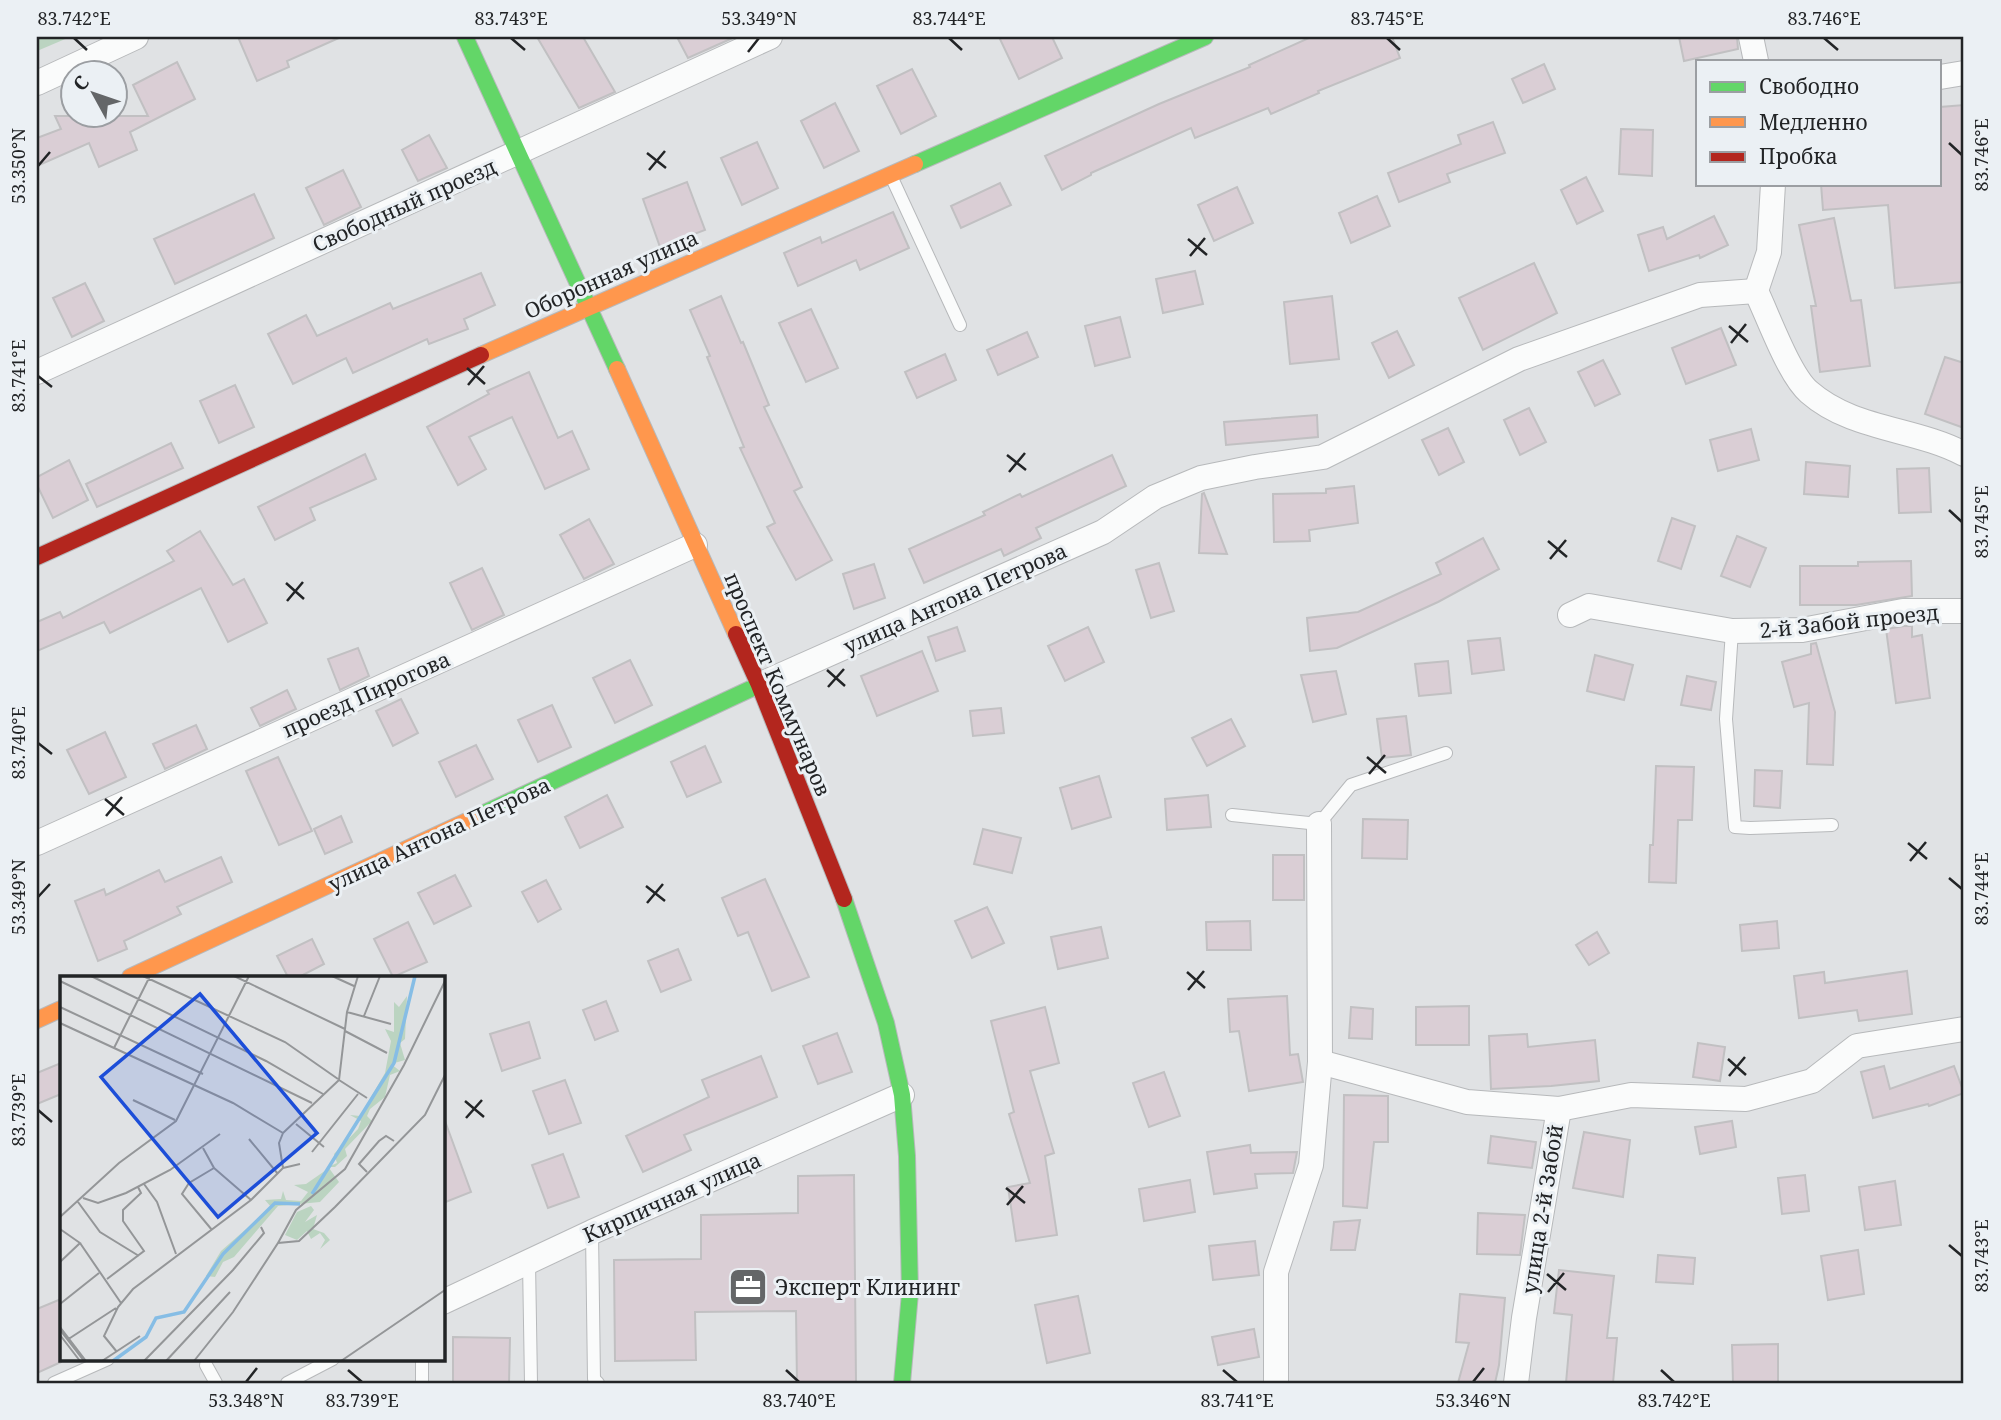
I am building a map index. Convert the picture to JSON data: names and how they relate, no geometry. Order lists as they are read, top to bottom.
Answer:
{
  "streets": {
    "street": [
      "Свободный проезд",
      "Оборонная улица",
      "улица Антона Петрова",
      "2-й Забой проезд",
      "проспект Коммунаров",
      "проезд Пирогова",
      "Кирпичная улица",
      "улица 2-й Забой"
    ]
  },
  "crossings": [
    ["Свободный проезд", "проспект Коммунаров"],
    ["Оборонная улица", "проспект Коммунаров"],
    ["улица Антона Петрова", "проспект Коммунаров"],
    ["проспект Коммунаров", "проезд Пирогова"],
    ["проспект Коммунаров", "Кирпичная улица"]
  ],
  "places": {
    "office": ["Эксперт Клининг"]
  },
  "legend": ["Свободно", "Медленно", "Пробка"],
  "north": "top left",
  "coordinates": [
    "83.742°E",
    "83.743°E",
    "53.349°N",
    "83.744°E",
    "83.745°E",
    "83.746°E",
    "53.350°N",
    "83.741°E",
    "83.740°E",
    "83.739°E",
    "53.348°N",
    "53.346°N"
  ]
}
